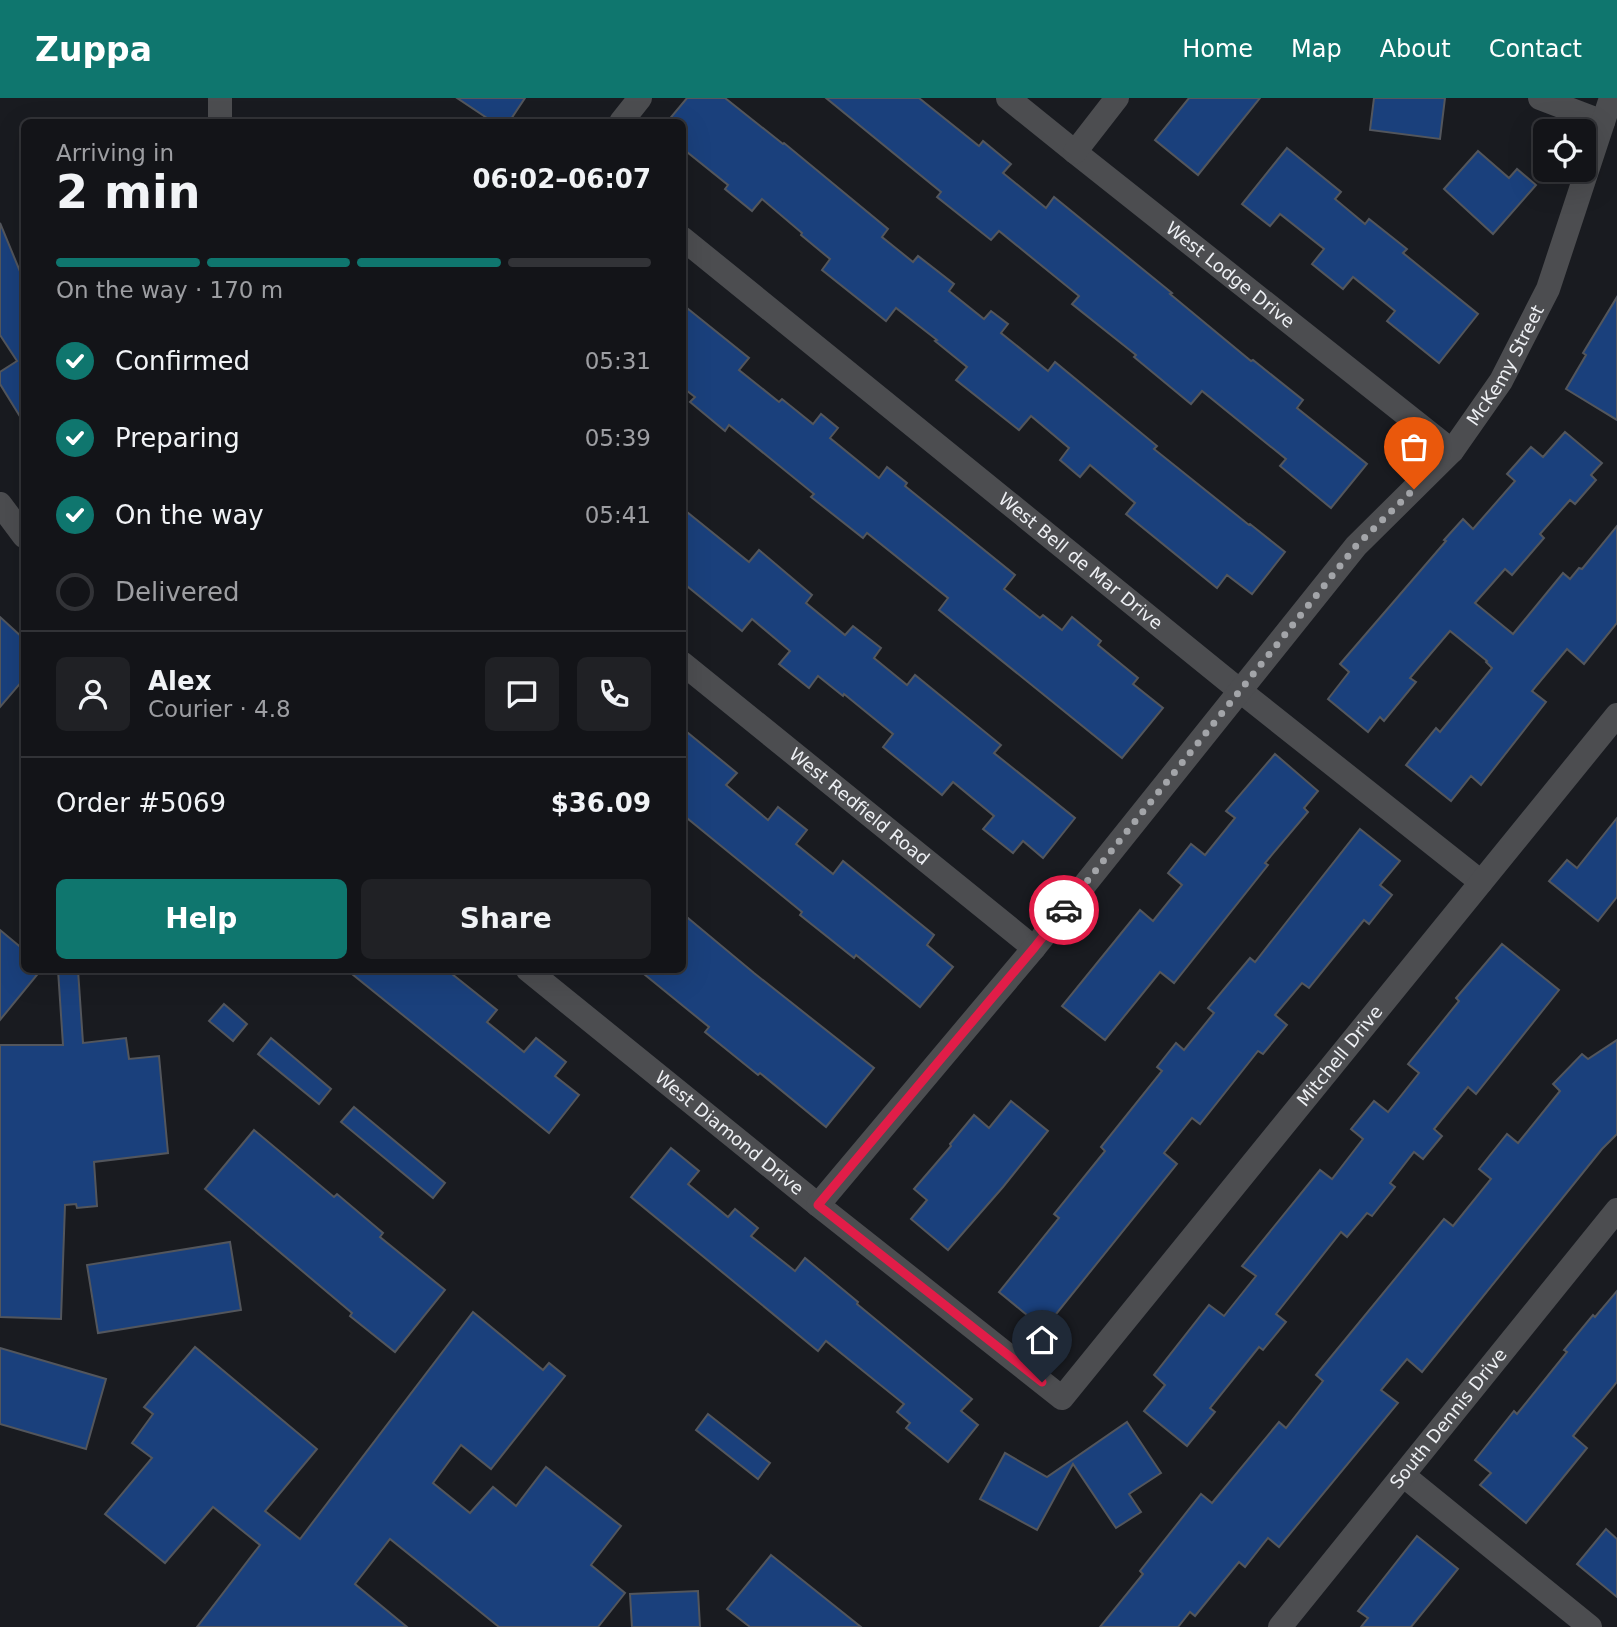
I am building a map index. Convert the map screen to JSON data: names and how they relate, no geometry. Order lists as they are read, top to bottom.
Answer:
{
  "streets": {
    "street": [
      "West Lodge Drive",
      "McKemy Street",
      "West Bell de Mar Drive",
      "West Redfield Road",
      "Mitchell Drive",
      "West Diamond Drive",
      "South Dennis Drive"
    ]
  },
  "crossings": [
    ["West Lodge Drive", "McKemy Street"],
    ["McKemy Street", "West Bell de Mar Drive"],
    ["McKemy Street", "West Redfield Road"],
    ["McKemy Street", "West Diamond Drive"],
    ["West Bell de Mar Drive", "Mitchell Drive"],
    ["Mitchell Drive", "West Diamond Drive"]
  ],
  "page": {
    "header": "Zuppa",
    "nav": [
      "Home",
      "Map",
      "About",
      "Contact"
    ],
    "heading": ["2 min", "Arriving in", "06:02–06:07"],
    "panel": [
      "Alex",
      "Courier · 4.8",
      "Order #5069",
      "$36.09"
    ],
    "bar": "On the way · 170 m",
    "list": [
      ["Confirmed", "05:31"],
      ["Preparing", "05:39"],
      ["On the way", "05:41"],
      "Delivered"
    ],
    "buttons": ["Help", "Share"]
  }
}
